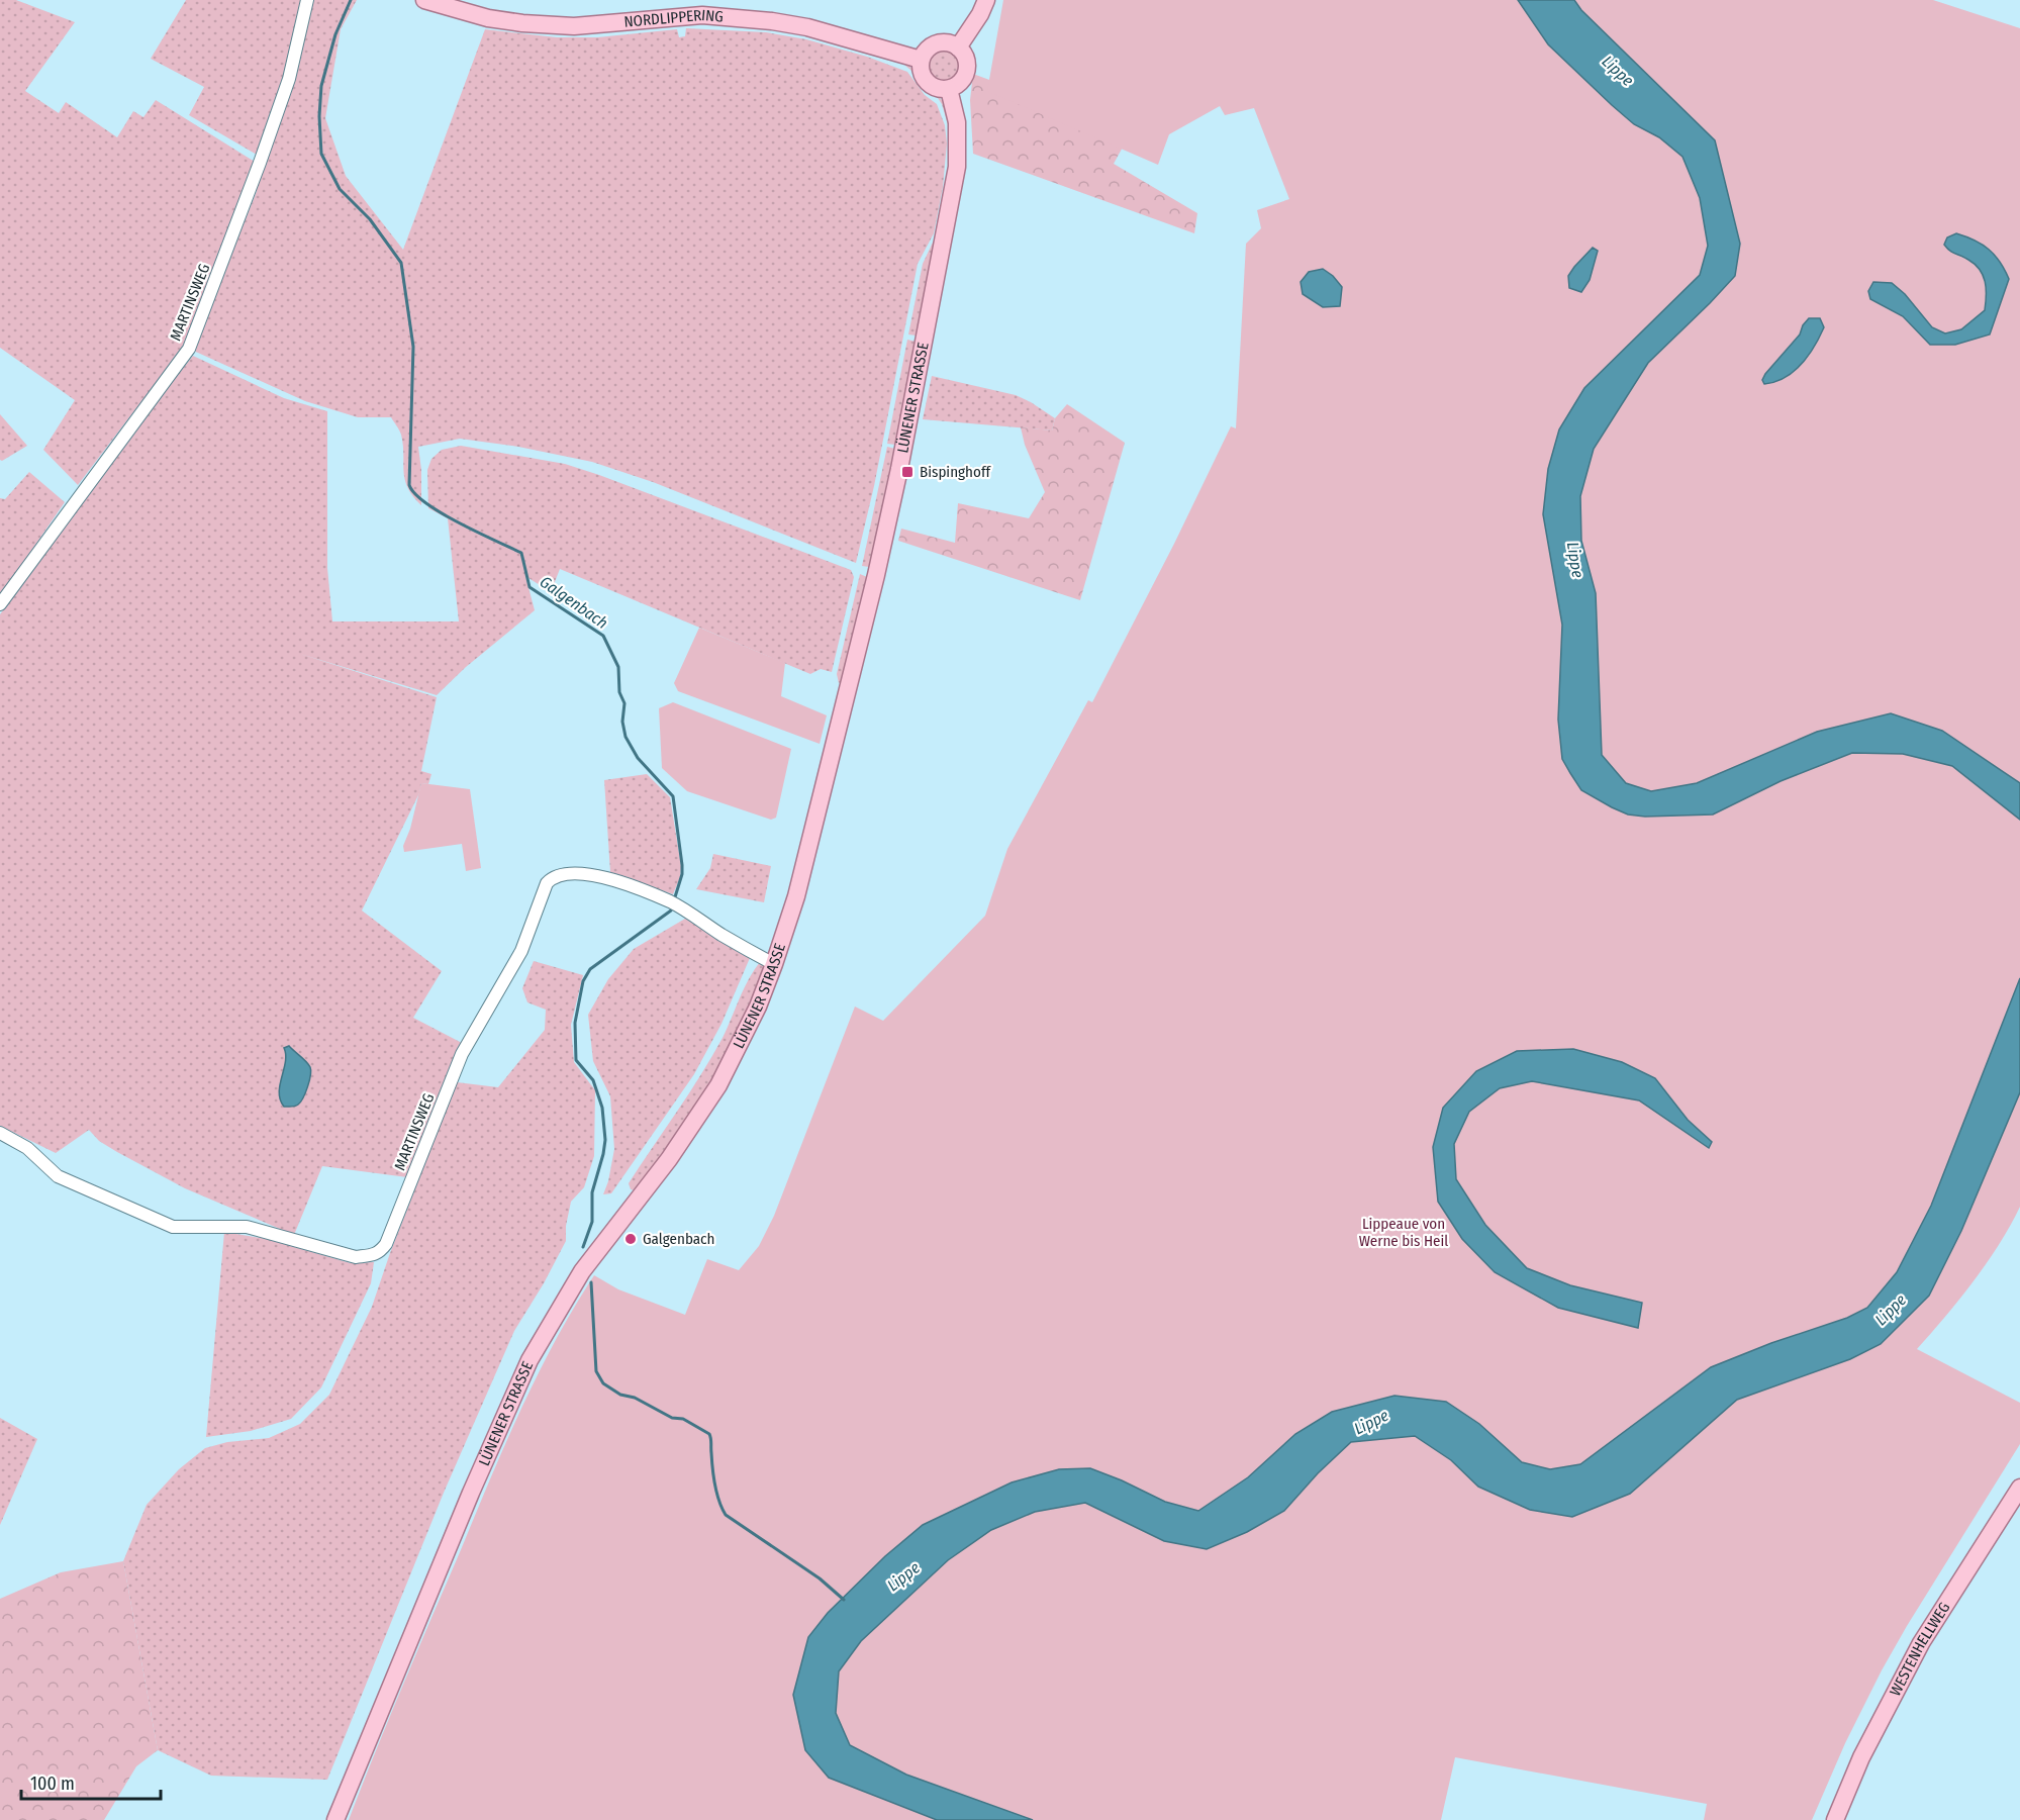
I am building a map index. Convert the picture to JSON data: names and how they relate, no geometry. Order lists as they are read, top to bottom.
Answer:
{
  "streets": {
    "main road": ["NORDLIPPERING", "LÜNENER STRASSE", "WESTENHELLWEG"],
    "street": ["MARTINSWEG"]
  },
  "crossings": [
    ["NORDLIPPERING", "LÜNENER STRASSE"],
    ["MARTINSWEG", "LÜNENER STRASSE"]
  ],
  "water": ["Lippe", "Galgenbach"],
  "parks": ["Lippeaue von Werne bis Heil"],
  "places": {
    "transit": ["Bispinghoff"],
    "other": ["Galgenbach"]
  },
  "scale_bar": "100 m"
}
